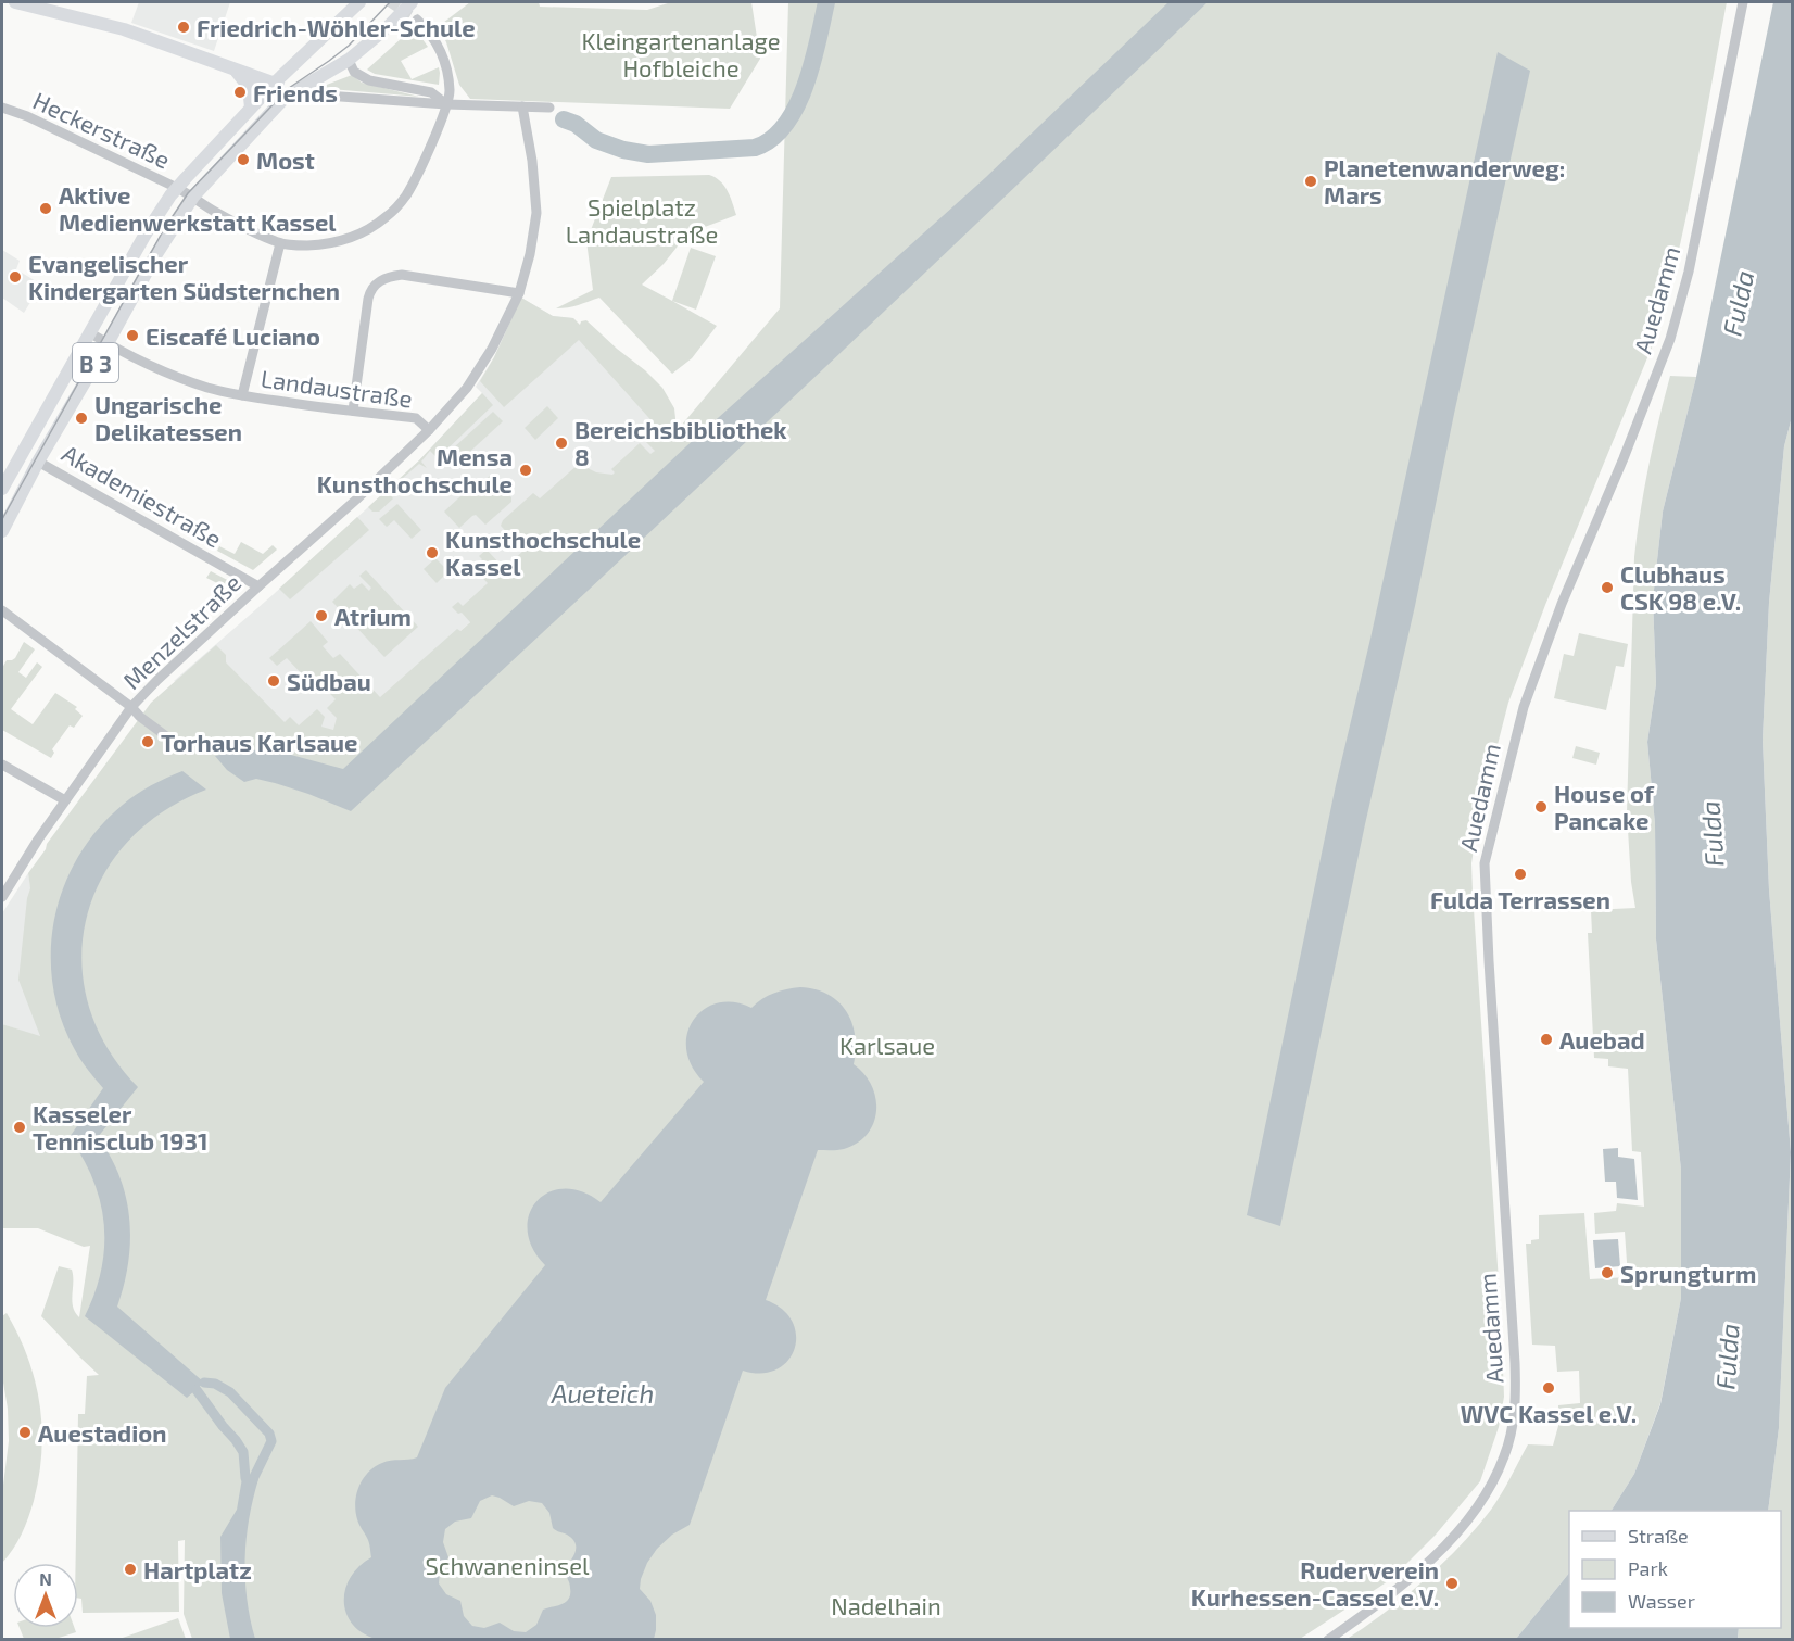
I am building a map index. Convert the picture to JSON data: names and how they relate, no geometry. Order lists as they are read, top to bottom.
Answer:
{
  "streets": {
    "main road": ["B 3"],
    "street": [
      "Heckerstraße",
      "Auedamm",
      "Landaustraße",
      "Akademiestraße",
      "Menzelstraße"
    ]
  },
  "crossings": [
    ["Heckerstraße", "B 3"],
    ["B 3", "Landaustraße"],
    ["B 3", "Akademiestraße"],
    ["Landaustraße", "Menzelstraße"],
    ["Akademiestraße", "Menzelstraße"]
  ],
  "water": ["Fulda", "Aueteich"],
  "parks": [
    "Kleingartenanlage Hofbleiche",
    "Spielplatz Landaustraße",
    "Karlsaue",
    "Schwaneninsel",
    "Nadelhain"
  ],
  "places": [
    "Friedrich-Wöhler-Schule",
    "Friends",
    "Most",
    "Planetenwanderweg: Mars",
    "Aktive Medienwerkstatt Kassel",
    "Evangelischer Kindergarten Südsternchen",
    "Eiscafé Luciano",
    "Ungarische Delikatessen",
    "Bereichsbibliothek 8",
    "Mensa Kunsthochschule",
    "Kunsthochschule Kassel",
    "Clubhaus CSK 98 e.V.",
    "Atrium",
    "Südbau",
    "Torhaus Karlsaue",
    "House of Pancake",
    "Fulda Terrassen",
    "Auebad",
    "Kasseler Tennisclub 1931",
    "Sprungturm",
    "WVC Kassel e.V.",
    "Auestadion",
    "Hartplatz",
    "Ruderverein Kurhessen-Cassel e.V."
  ],
  "legend": ["Straße", "Park", "Wasser"],
  "north": "top"
}
